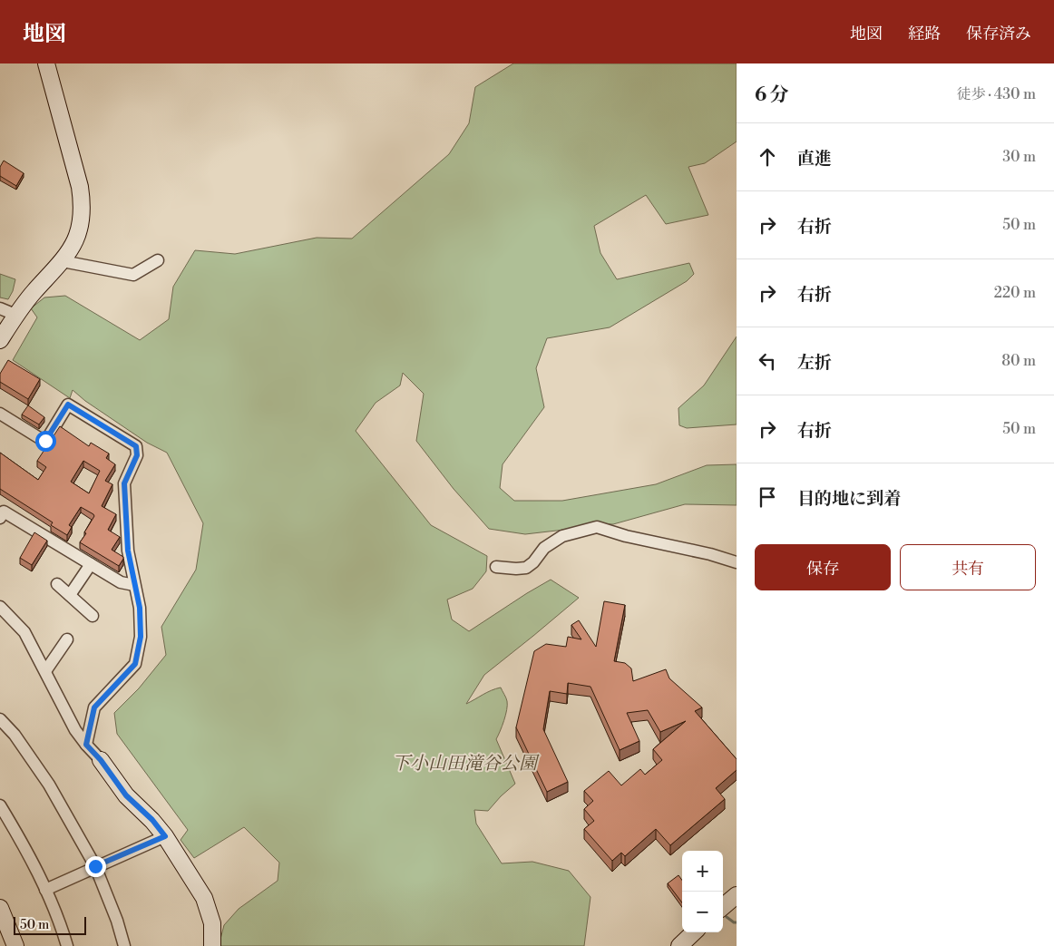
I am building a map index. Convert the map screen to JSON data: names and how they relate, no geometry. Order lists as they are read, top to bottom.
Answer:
{
  "parks": ["下小山田滝谷公園"],
  "scale_bar": "50 m",
  "page": {
    "header": "地図",
    "nav": ["地図", "経路", "保存済み"],
    "heading": ["6 分", "徒歩 · 430 m"],
    "list": [
      ["直進", "30 m"],
      ["右折", "50 m"],
      ["右折", "220 m"],
      ["左折", "80 m"],
      ["右折", "50 m"],
      "目的地に到着"
    ],
    "buttons": ["保存", "共有"],
    "map_buttons": ["+", "−"],
    "scale": "50 m"
  }
}
